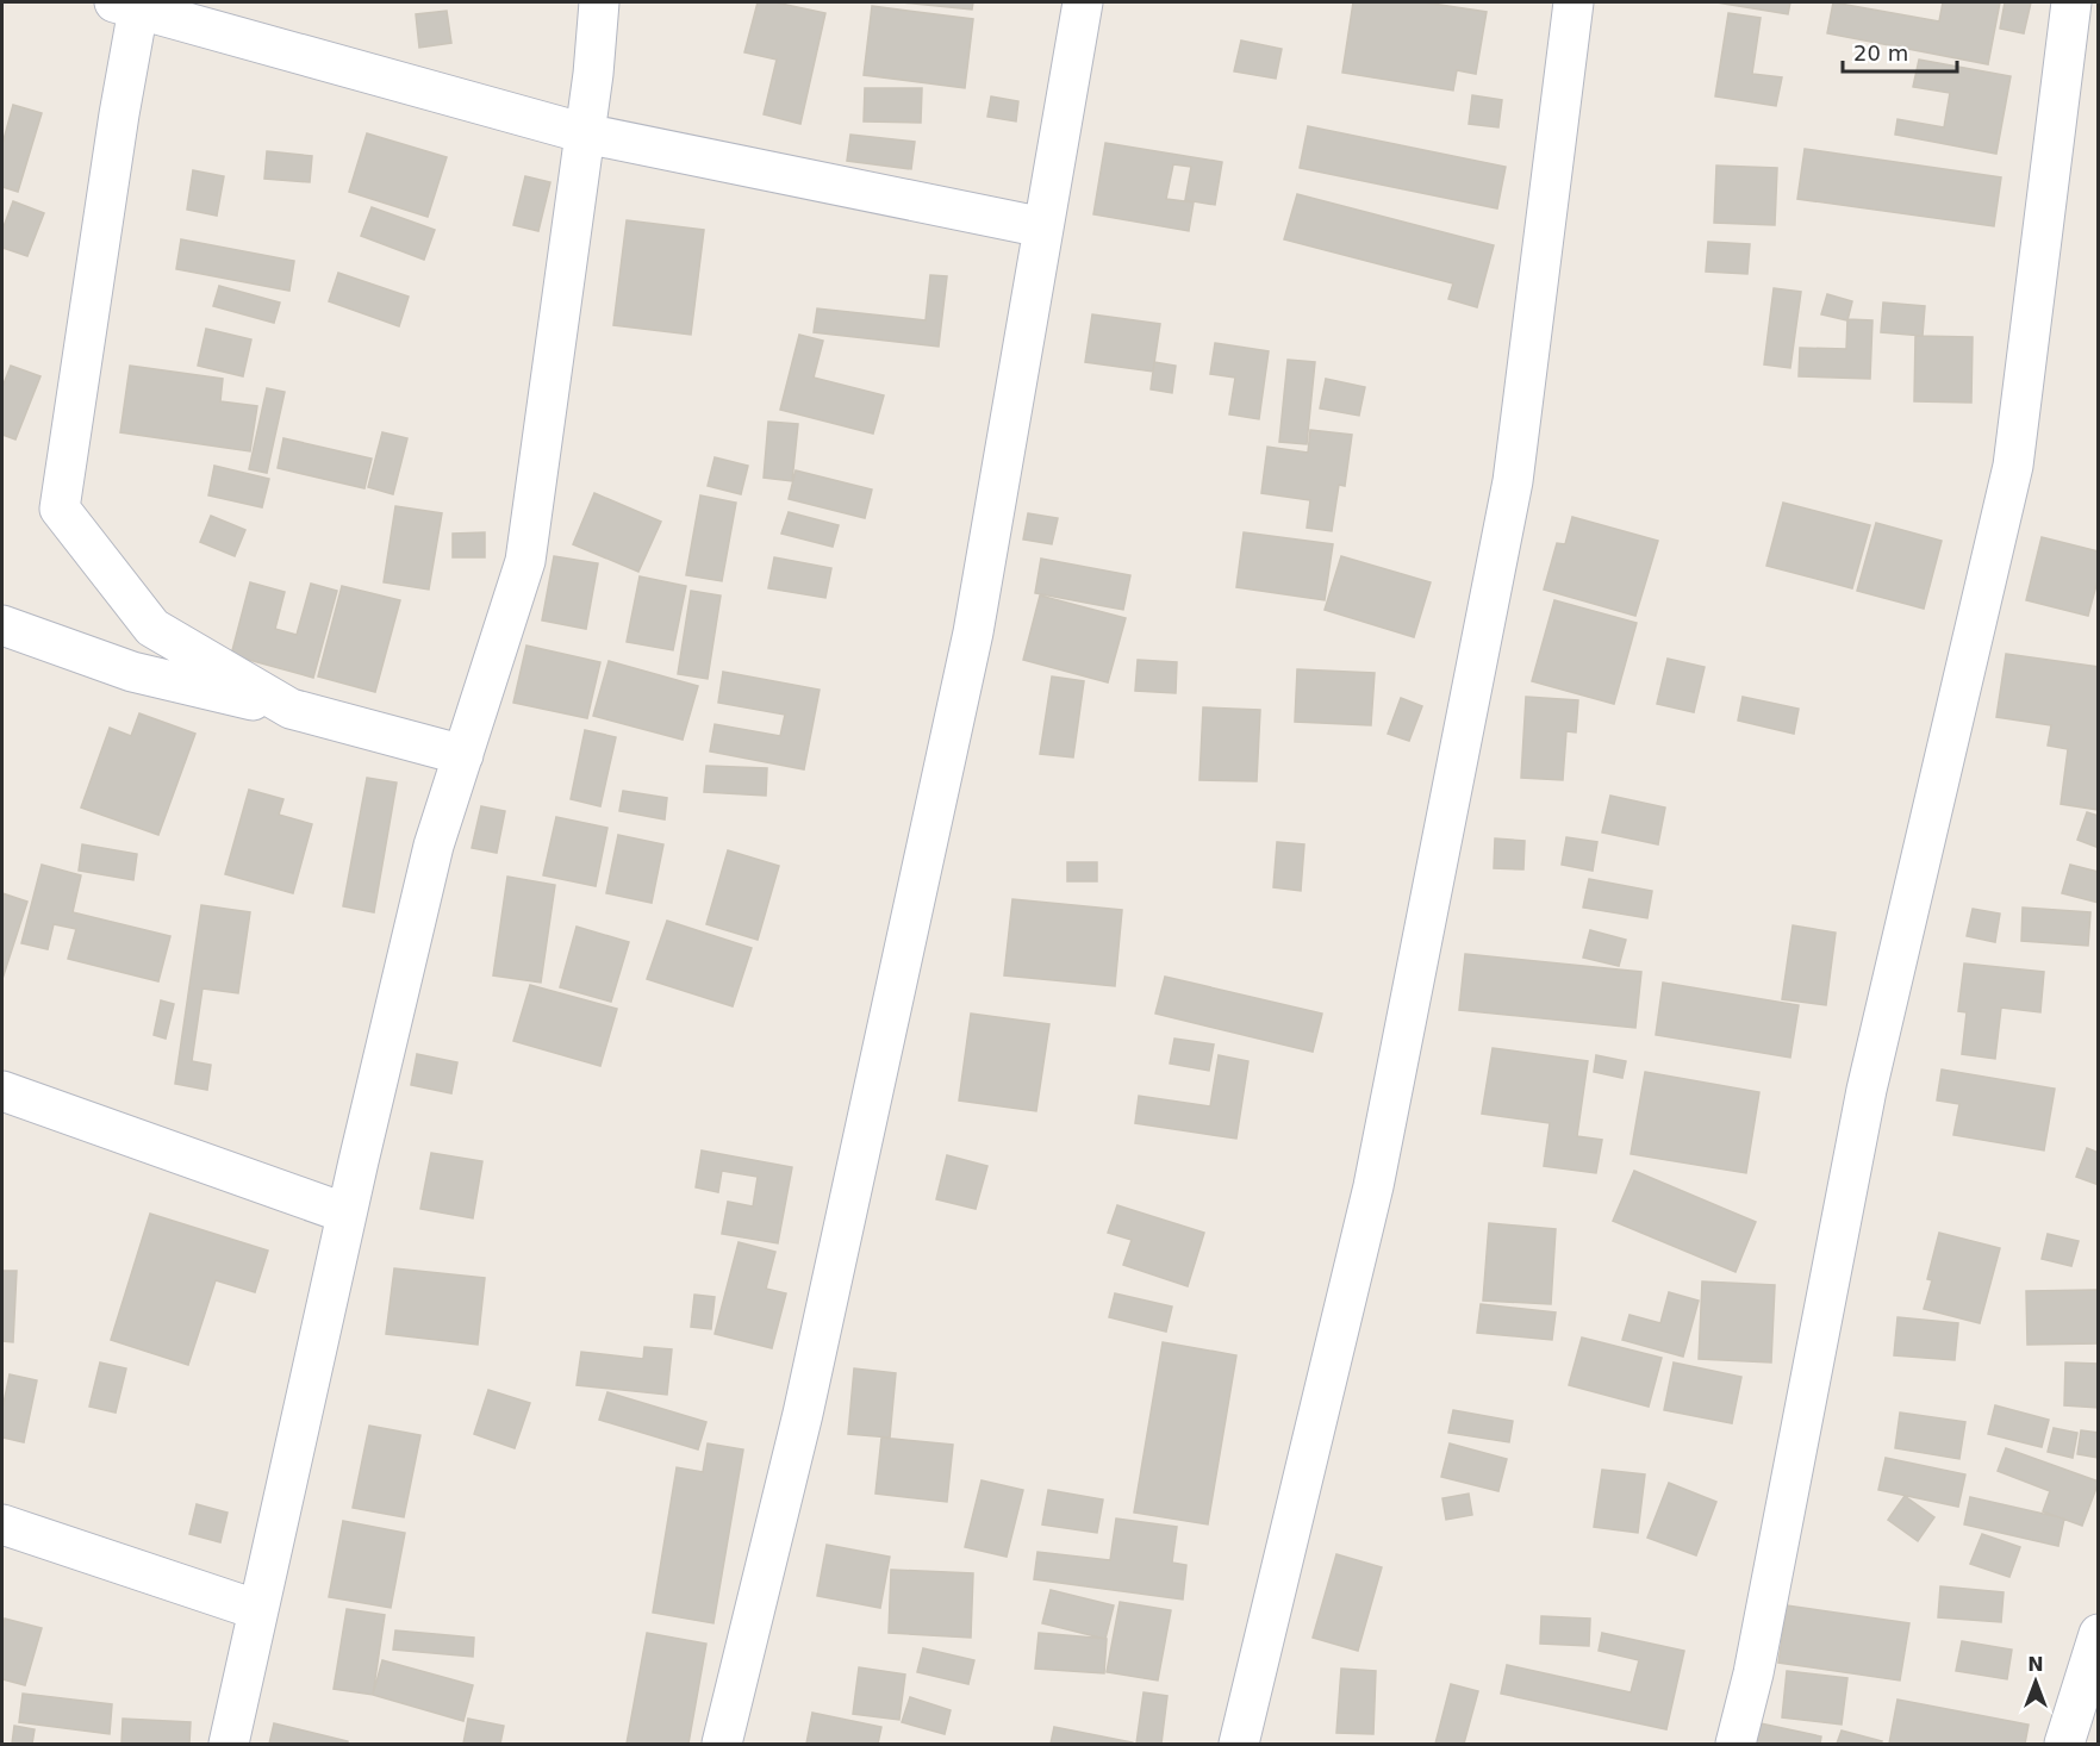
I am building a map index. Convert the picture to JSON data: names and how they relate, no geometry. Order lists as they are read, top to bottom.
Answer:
{
  "scale_bar": "20 m",
  "north": "top"
}
